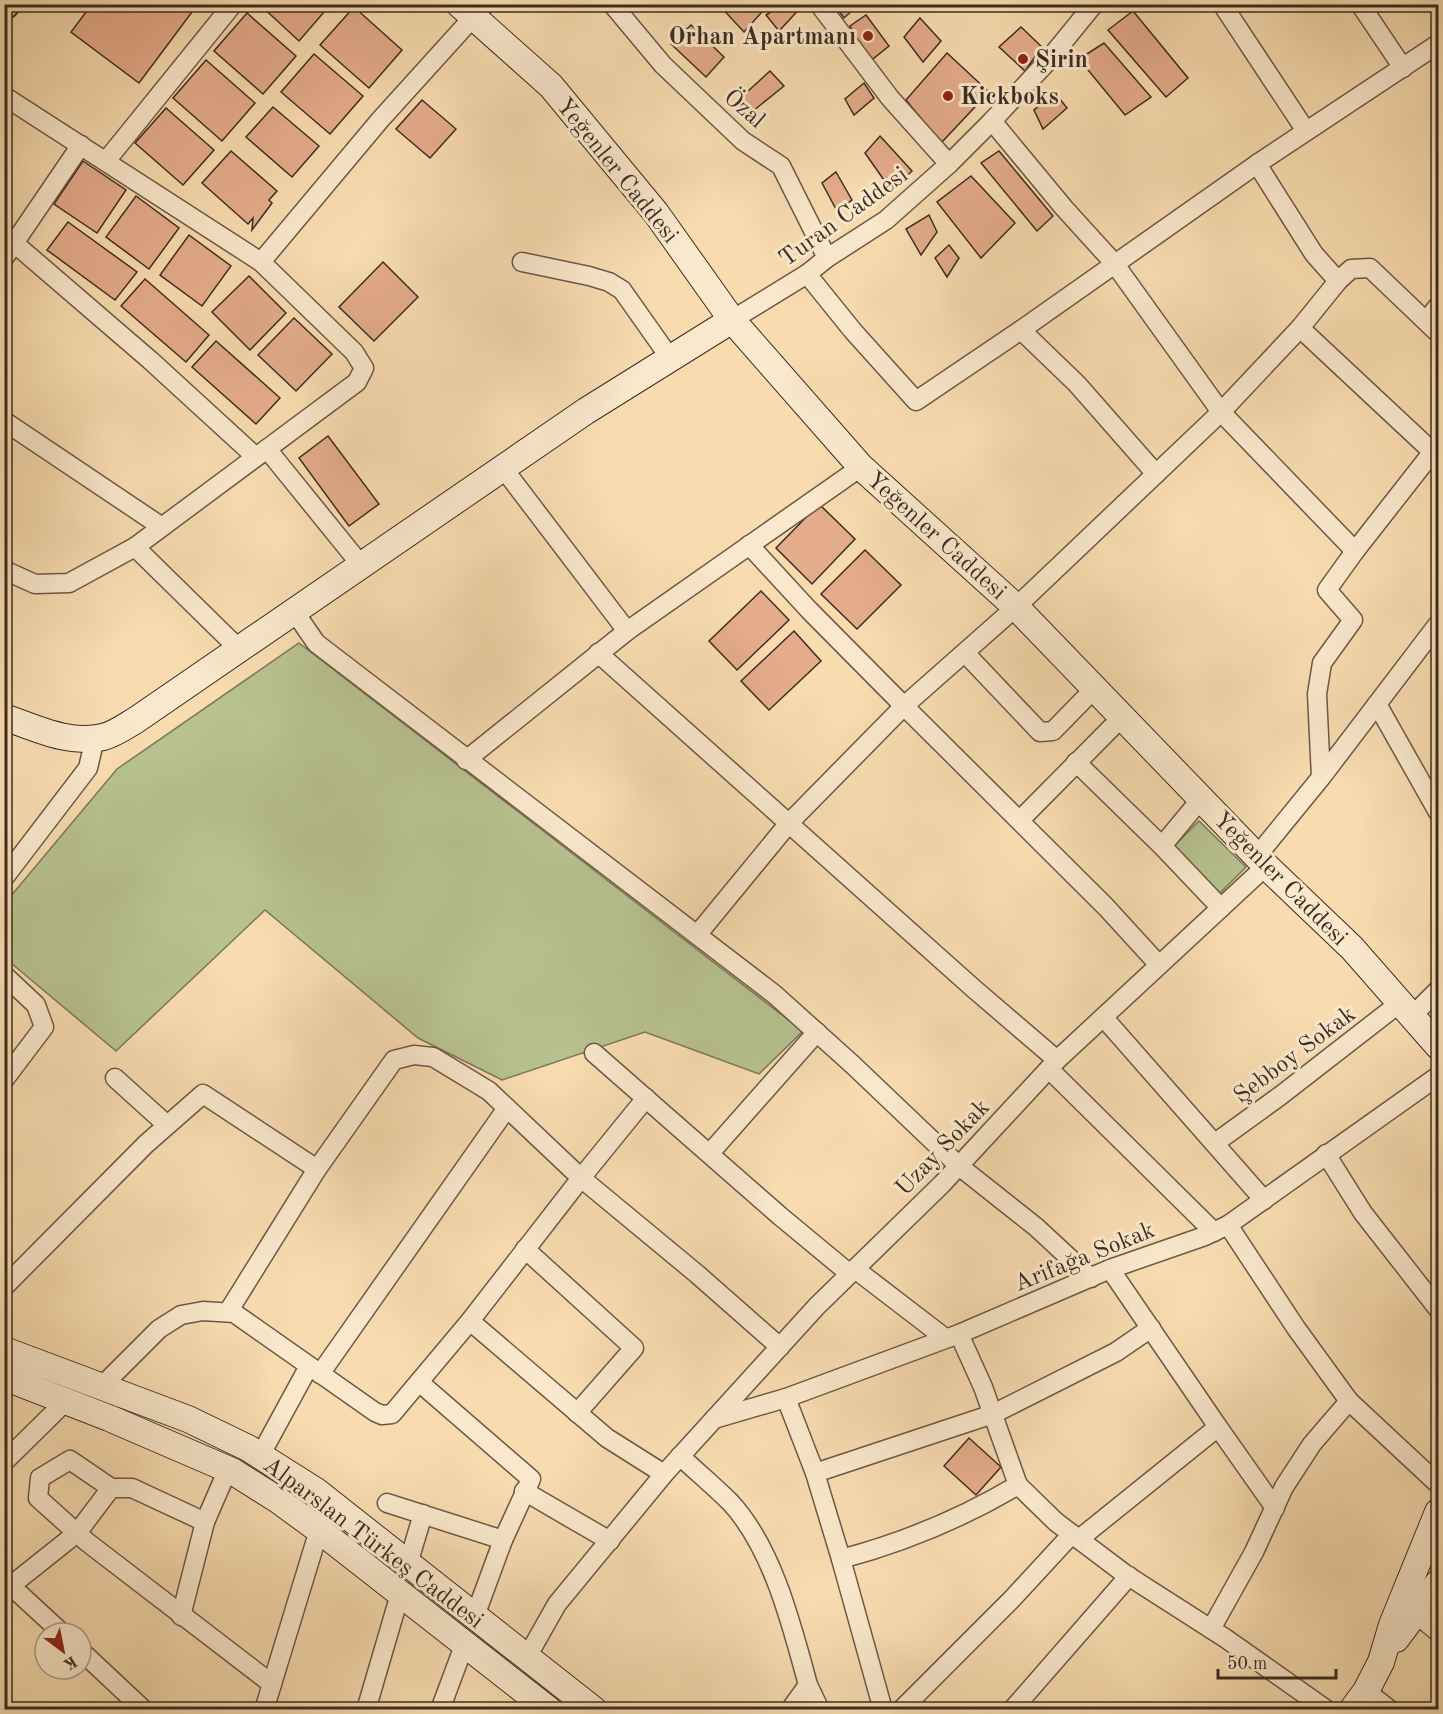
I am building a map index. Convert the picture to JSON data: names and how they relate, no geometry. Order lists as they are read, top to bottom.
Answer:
{
  "streets": {
    "street": [
      "Özal",
      "Yeğenler Caddesi",
      "Turan Caddesi",
      "Şebboy Sokak",
      "Uzay Sokak",
      "Arifağa Sokak",
      "Alparslan Türkeş Caddesi"
    ]
  },
  "crossings": [
    ["Özal", "Turan Caddesi"],
    ["Yeğenler Caddesi", "Turan Caddesi"],
    ["Yeğenler Caddesi", "Şebboy Sokak"],
    ["Yeğenler Caddesi", "Uzay Sokak"],
    ["Uzay Sokak", "Arifağa Sokak"],
    ["Uzay Sokak", "Alparslan Türkeş Caddesi"]
  ],
  "places": ["Orhan Apartmanı", "Şirin", "Kickboks"],
  "scale_bar": "50 m",
  "north": "bottom right"
}
